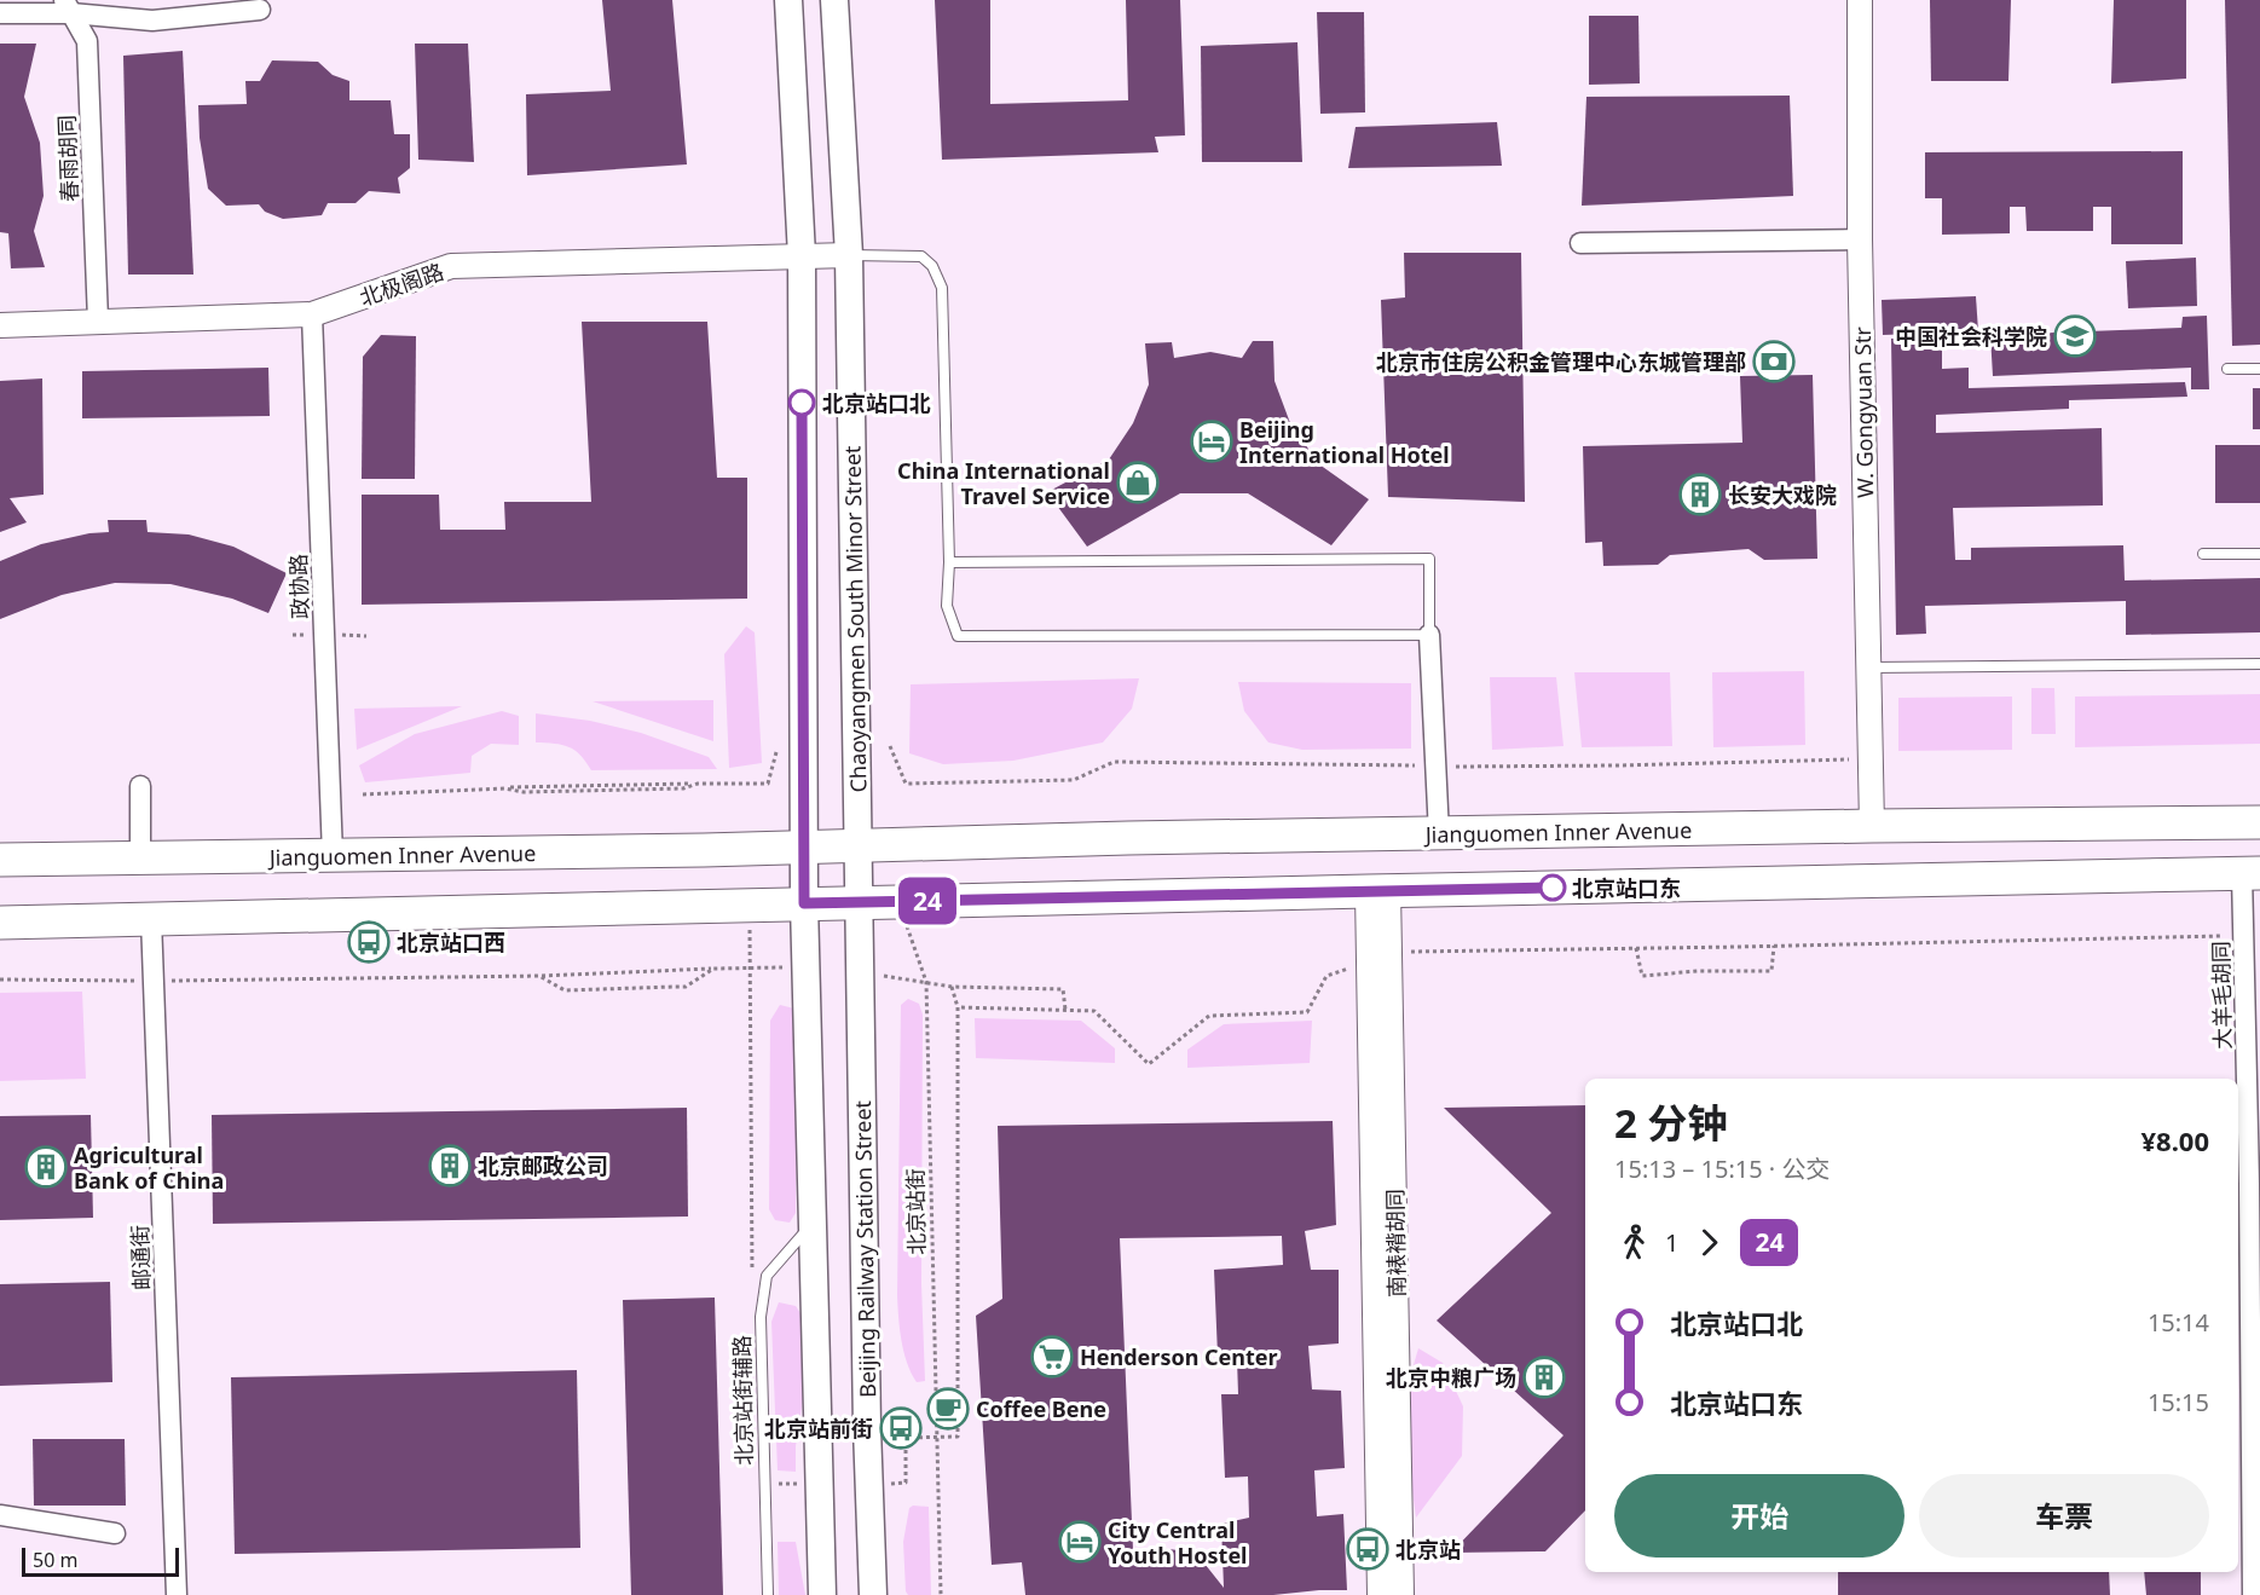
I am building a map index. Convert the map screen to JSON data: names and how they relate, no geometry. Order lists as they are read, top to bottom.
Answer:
{
  "streets": {
    "highway": ["Jianguomen Inner Avenue"],
    "main road": ["Chaoyangmen South Minor Street", "Beijing Railway Station Street"],
    "street": [
      "春雨胡同",
      "北极阁路",
      "W. Gongyuan Str",
      "政协路",
      "大羊毛胡同",
      "南裱褙胡同",
      "邮通街"
    ],
    "lane": ["北京站街辅路"],
    "path": ["北京站街"]
  },
  "crossings": [
    ["春雨胡同", "北极阁路"],
    ["北极阁路", "政协路"],
    ["北极阁路", "Chaoyangmen South Minor Street"],
    ["W. Gongyuan Str", "Jianguomen Inner Avenue"],
    ["政协路", "Jianguomen Inner Avenue"],
    ["Chaoyangmen South Minor Street", "Jianguomen Inner Avenue"],
    ["Chaoyangmen South Minor Street", "Beijing Railway Station Street"]
  ],
  "places": {
    "school or university": ["中国社会科学院"],
    "bank": ["北京市住房公积金管理中心东城管理部"],
    "other": ["北京站口北", "北京站口东"],
    "hotel": ["Beijing International Hotel", "City Central Youth Hostel"],
    "shop": ["China International Travel Service"],
    "building": [
      "长安大戏院",
      "北京邮政公司",
      "Agricultural Bank of China",
      "北京中粮广场"
    ],
    "bus stop": ["北京站口西", "北京站前街", "北京站"],
    "supermarket": ["Henderson Center"],
    "cafe": ["Coffee Bene"]
  },
  "lines": ["bus line 24"],
  "scale_bar": "50 m",
  "page": {
    "on_map": "24",
    "heading": ["2 分钟", "15:13 – 15:15 · 公交", "¥8.00"],
    "legs": ["1", "24"],
    "list": [
      {
        "name": "北京站口北",
        "value": "15:14"
      },
      {
        "name": "北京站口东",
        "value": "15:15"
      }
    ],
    "buttons": ["开始", "车票"],
    "scale": "50 m"
  }
}
